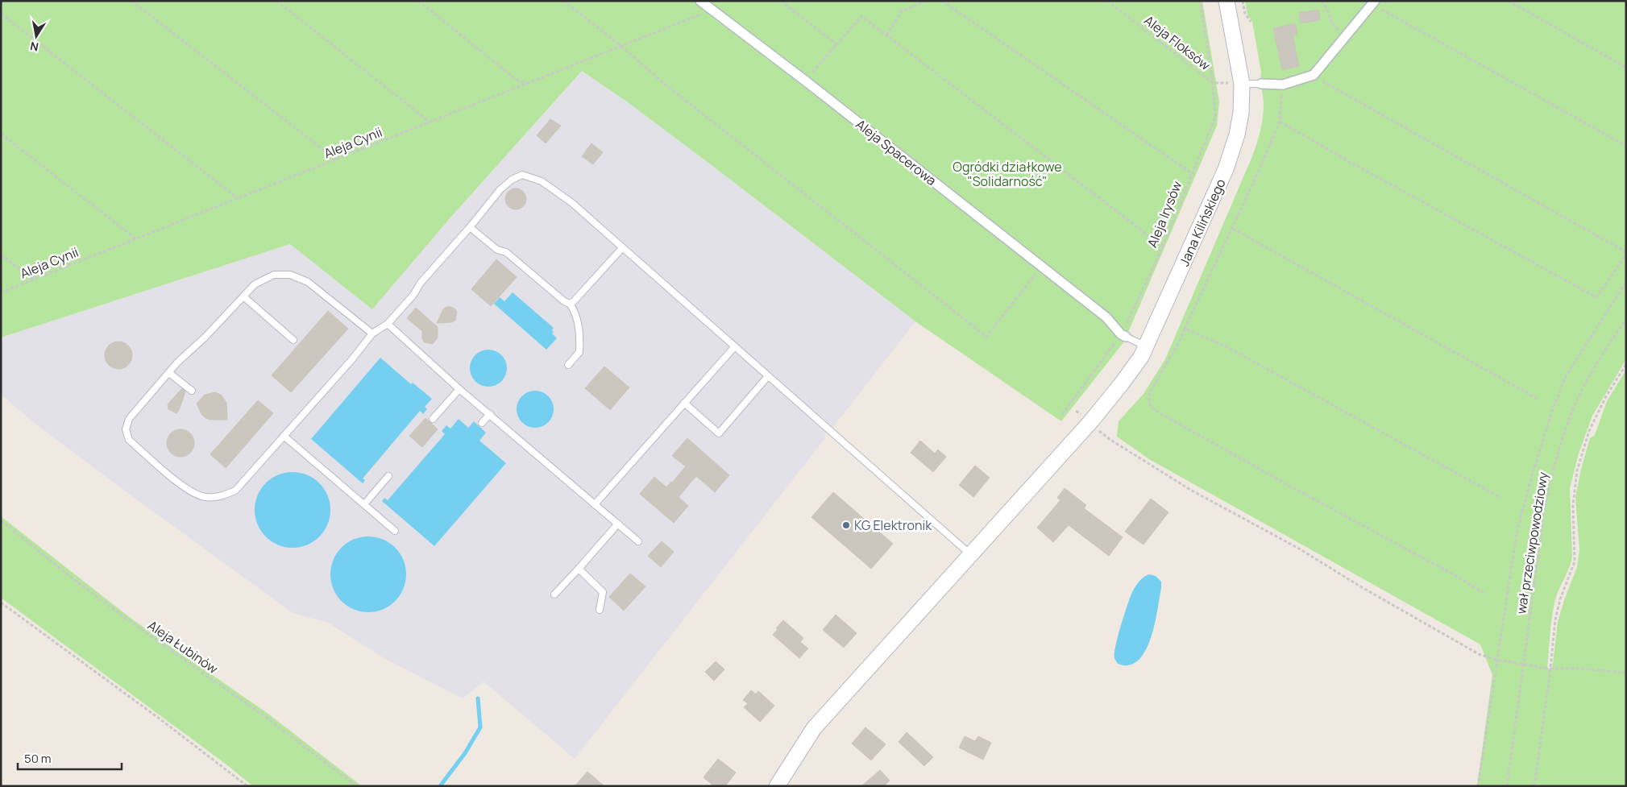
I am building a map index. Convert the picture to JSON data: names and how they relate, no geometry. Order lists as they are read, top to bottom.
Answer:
{
  "streets": {
    "street": ["Aleja Spacerowa", "Jana Kilińskiego"],
    "path": [
      "Aleja Floksów",
      "Aleja Cynii",
      "Aleja Irysów",
      "wał przeciwpowodziowy",
      "Aleja Łubinów"
    ]
  },
  "crossings": [
    ["Aleja Floksów", "Aleja Irysów"],
    ["Aleja Cynii", "Aleja Spacerowa"],
    ["Aleja Spacerowa", "Aleja Irysów"]
  ],
  "parks": ["Ogródki działkowe \"Solidarność\""],
  "places": ["KG Elektronik"],
  "scale_bar": "50 m",
  "north": "bottom"
}
